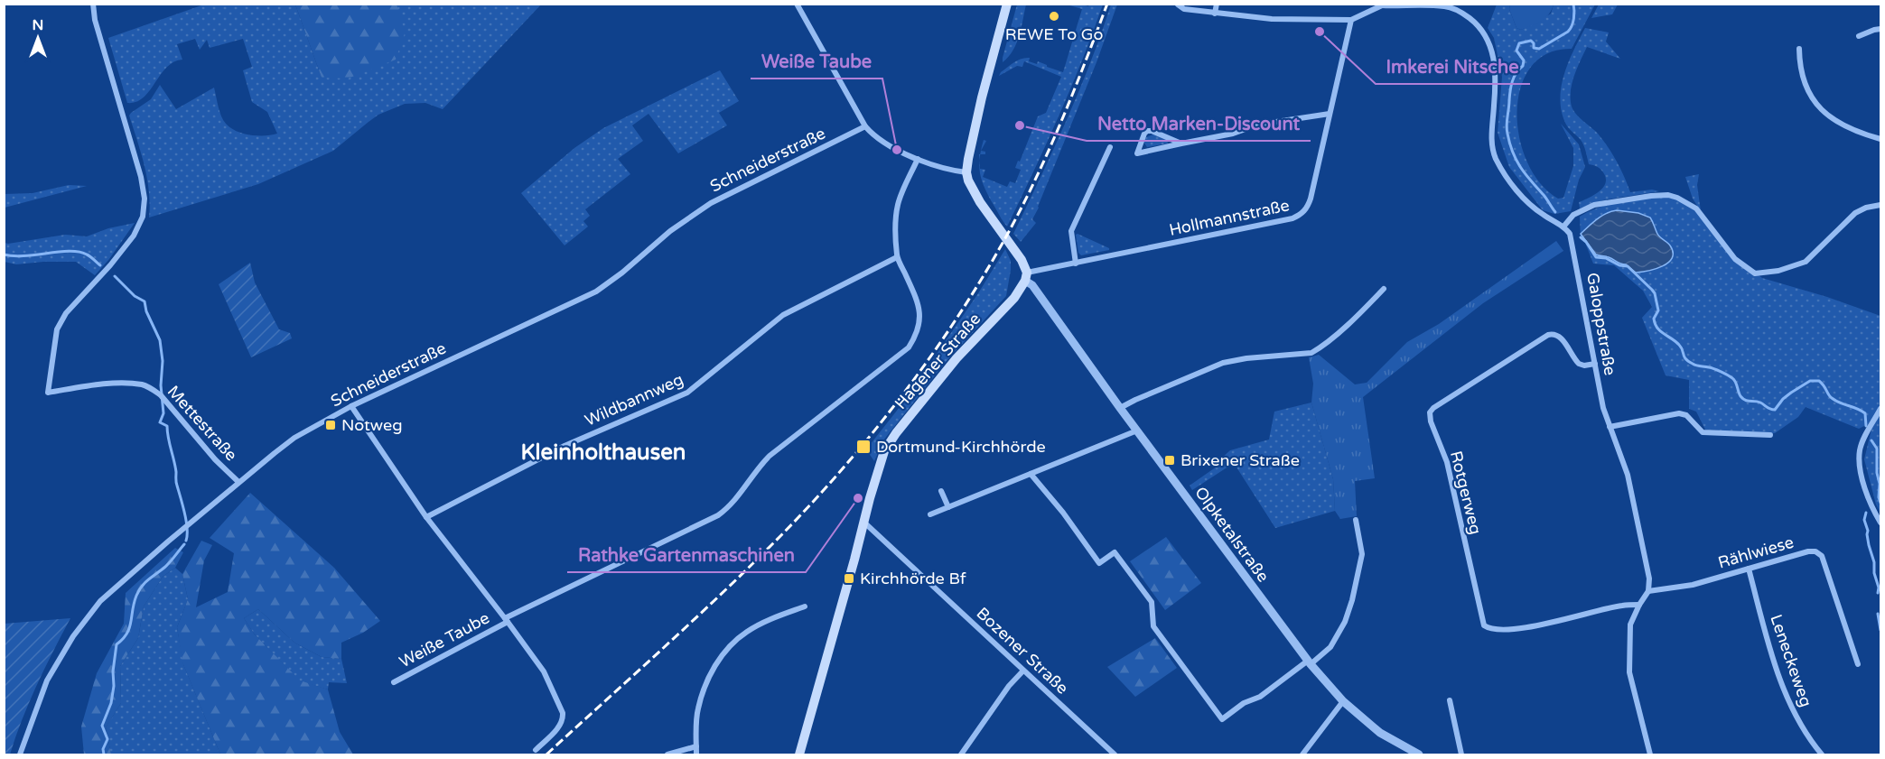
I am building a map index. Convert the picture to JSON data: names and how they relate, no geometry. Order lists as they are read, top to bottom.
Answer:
{
  "streets": {
    "main road": ["Hagener Straße"],
    "street": [
      "Schneiderstraße",
      "Hollmannstraße",
      "Galoppstraße",
      "Wildbannweg",
      "Mettestraße",
      "Rotgerweg",
      "Olpketalstraße",
      "Rählwiese",
      "Weiße Taube",
      "Bozener Straße",
      "Leneckeweg"
    ]
  },
  "crossings": [
    ["Schneiderstraße", "Mettestraße"],
    ["Hollmannstraße", "Hagener Straße"],
    ["Hollmannstraße", "Olpketalstraße"],
    ["Galoppstraße", "Rotgerweg"],
    ["Galoppstraße", "Rählwiese"],
    ["Hagener Straße", "Olpketalstraße"],
    ["Hagener Straße", "Bozener Straße"],
    ["Wildbannweg", "Weiße Taube"],
    ["Rählwiese", "Leneckeweg"]
  ],
  "districts": ["Kleinholthausen"],
  "places": {
    "other": [
      "REWE To Go",
      "Imkerei Nitsche",
      "Netto Marken-Discount",
      "Weiße Taube",
      "Rathke Gartenmaschinen"
    ],
    "transit": [
      "Notweg",
      "Dortmund-Kirchhörde",
      "Brixener Straße",
      "Kirchhörde Bf"
    ]
  },
  "north": "top"
}
